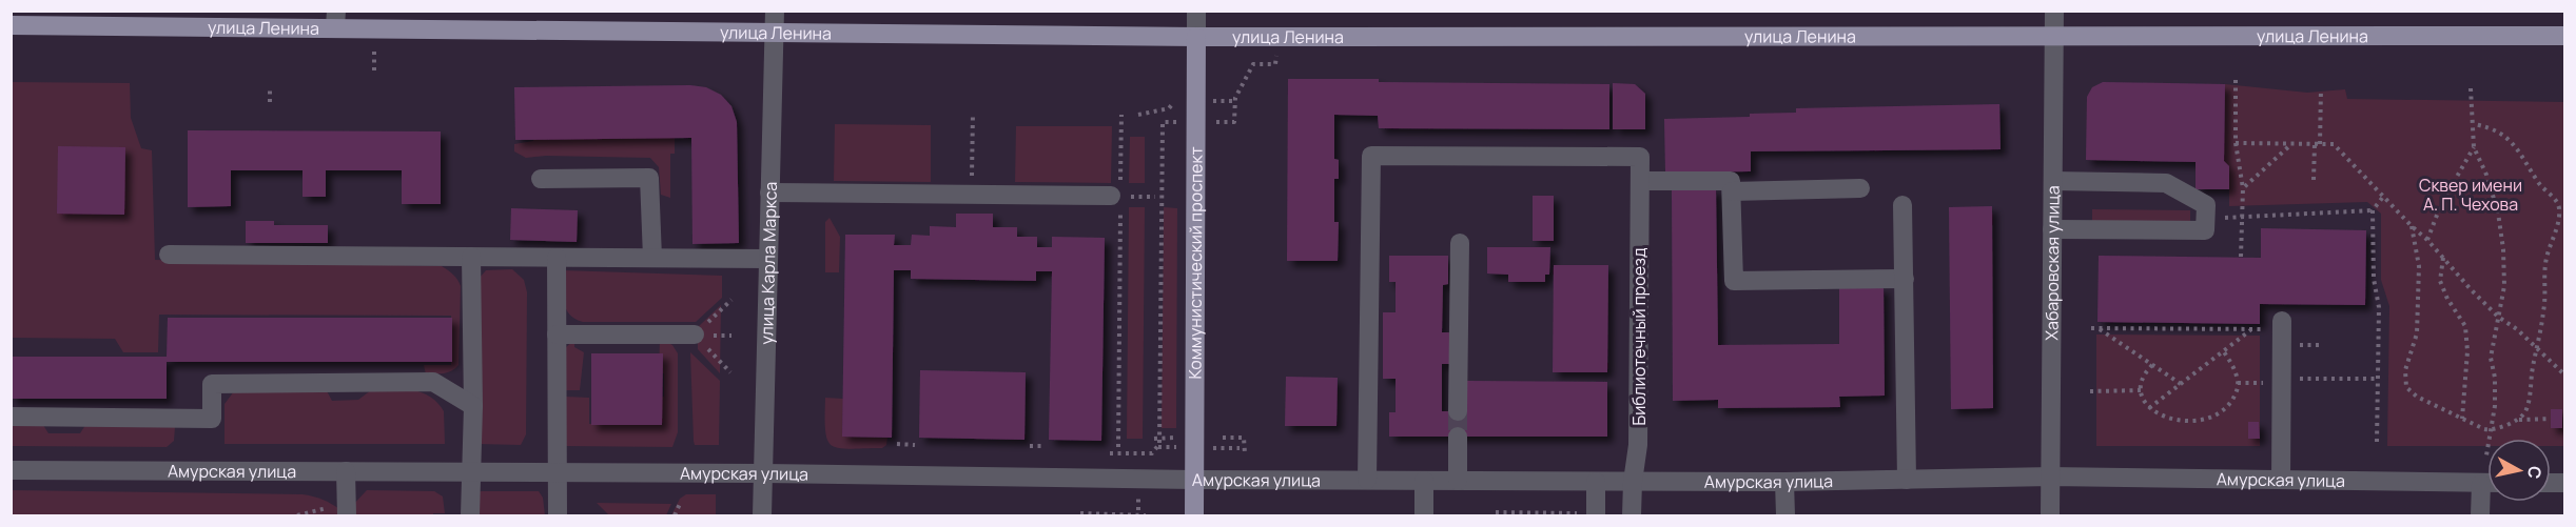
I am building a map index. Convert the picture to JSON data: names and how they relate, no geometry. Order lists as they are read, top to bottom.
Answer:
{
  "streets": {
    "main road": ["улица Ленина", "Коммунистический проспект"],
    "street": [
      "улица Карла Маркса",
      "Хабаровская улица",
      "Библиотечный проезд",
      "Амурская улица"
    ]
  },
  "crossings": [
    ["улица Ленина", "улица Карла Маркса"],
    ["улица Ленина", "Коммунистический проспект"],
    ["улица Ленина", "Хабаровская улица"],
    ["улица Карла Маркса", "Амурская улица"],
    ["Коммунистический проспект", "Амурская улица"],
    ["Хабаровская улица", "Амурская улица"],
    ["Библиотечный проезд", "Амурская улица"]
  ],
  "parks": ["Сквер имени А. П. Чехова"],
  "north": "right"
}
